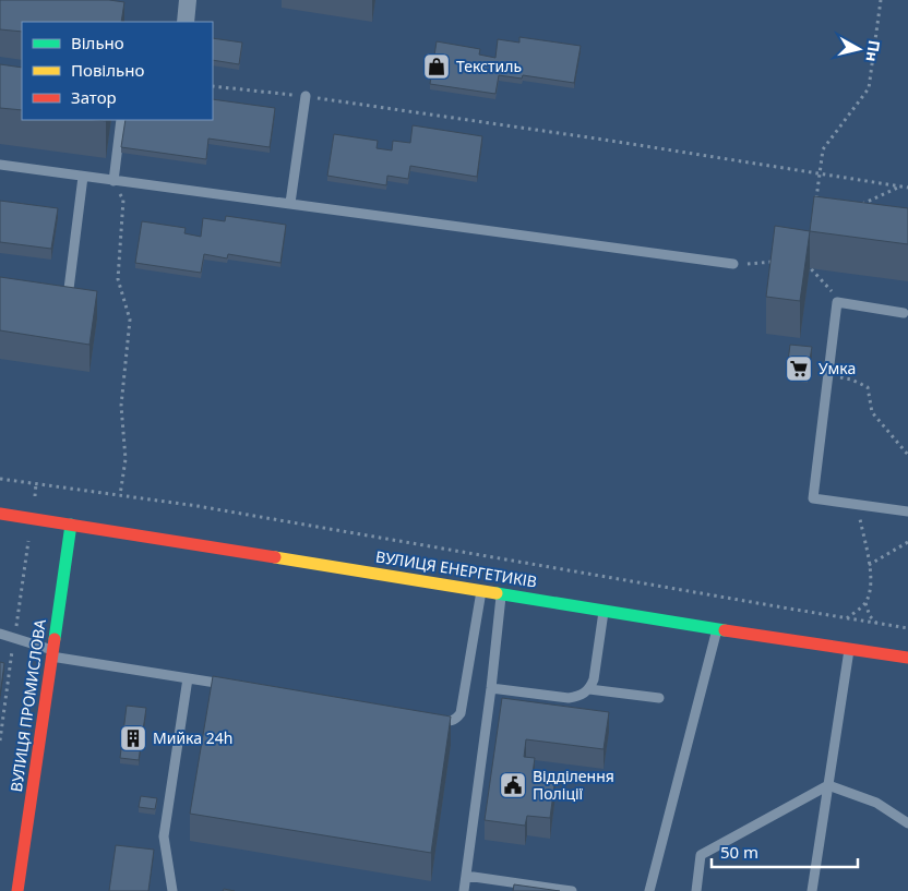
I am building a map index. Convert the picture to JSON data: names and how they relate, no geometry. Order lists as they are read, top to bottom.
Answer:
{
  "streets": {
    "main road": ["ВУЛИЦЯ ЕНЕРГЕТИКІВ", "ВУЛИЦЯ ПРОМИСЛОВА"]
  },
  "crossings": [
    ["ВУЛИЦЯ ЕНЕРГЕТИКІВ", "ВУЛИЦЯ ПРОМИСЛОВА"]
  ],
  "places": {
    "shop": ["Текстиль"],
    "supermarket": ["Умка"],
    "building": ["Мийка 24һ"],
    "public building": ["Відділення Поліції"]
  },
  "legend": ["Вільно", "Повільно", "Затор"],
  "scale_bar": "50 m",
  "north": "right"
}
